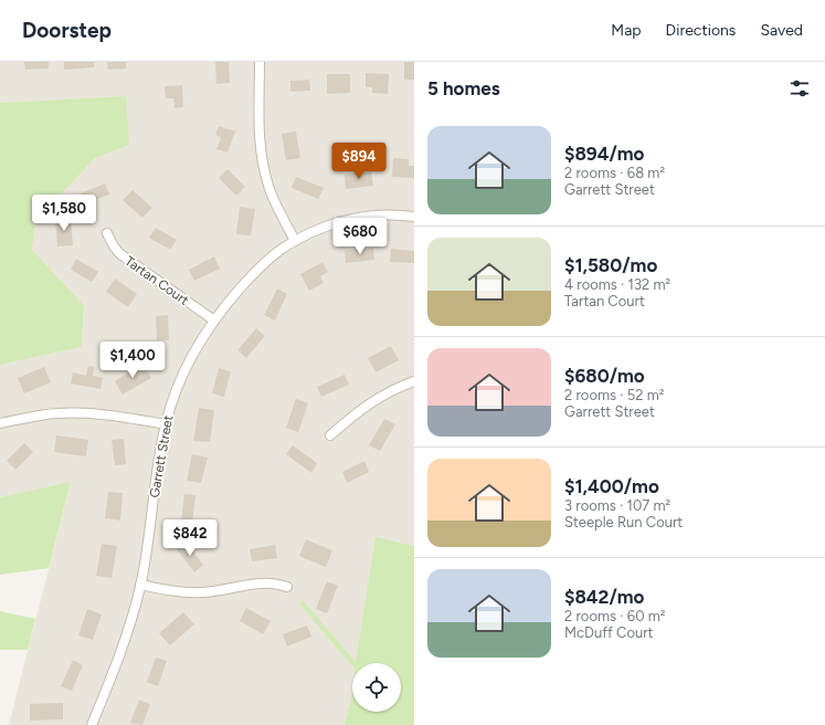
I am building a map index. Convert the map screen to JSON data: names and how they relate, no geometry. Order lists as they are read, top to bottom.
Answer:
{
  "streets": {
    "street": ["Tartan Court", "Garrett Street"]
  },
  "crossings": [
    ["Tartan Court", "Garrett Street"]
  ],
  "page": {
    "header": "Doorstep",
    "nav": ["Map", "Directions", "Saved"],
    "heading": "5 homes",
    "list": [
      {
        "name": "$894/mo",
        "note": "2 rooms · 68 m² · Garrett Street"
      },
      {
        "name": "$1,580/mo",
        "note": "4 rooms · 132 m² · Tartan Court"
      },
      {
        "name": "$680/mo",
        "note": "2 rooms · 52 m² · Garrett Street"
      },
      {
        "name": "$1,400/mo",
        "note": "3 rooms · 107 m² · Steeple Run Court"
      },
      {
        "name": "$842/mo",
        "note": "2 rooms · 60 m² · McDuff Court"
      }
    ],
    "price": [
      "$894",
      "$1,580",
      "$680",
      "$1,400",
      "$842"
    ]
  }
}
